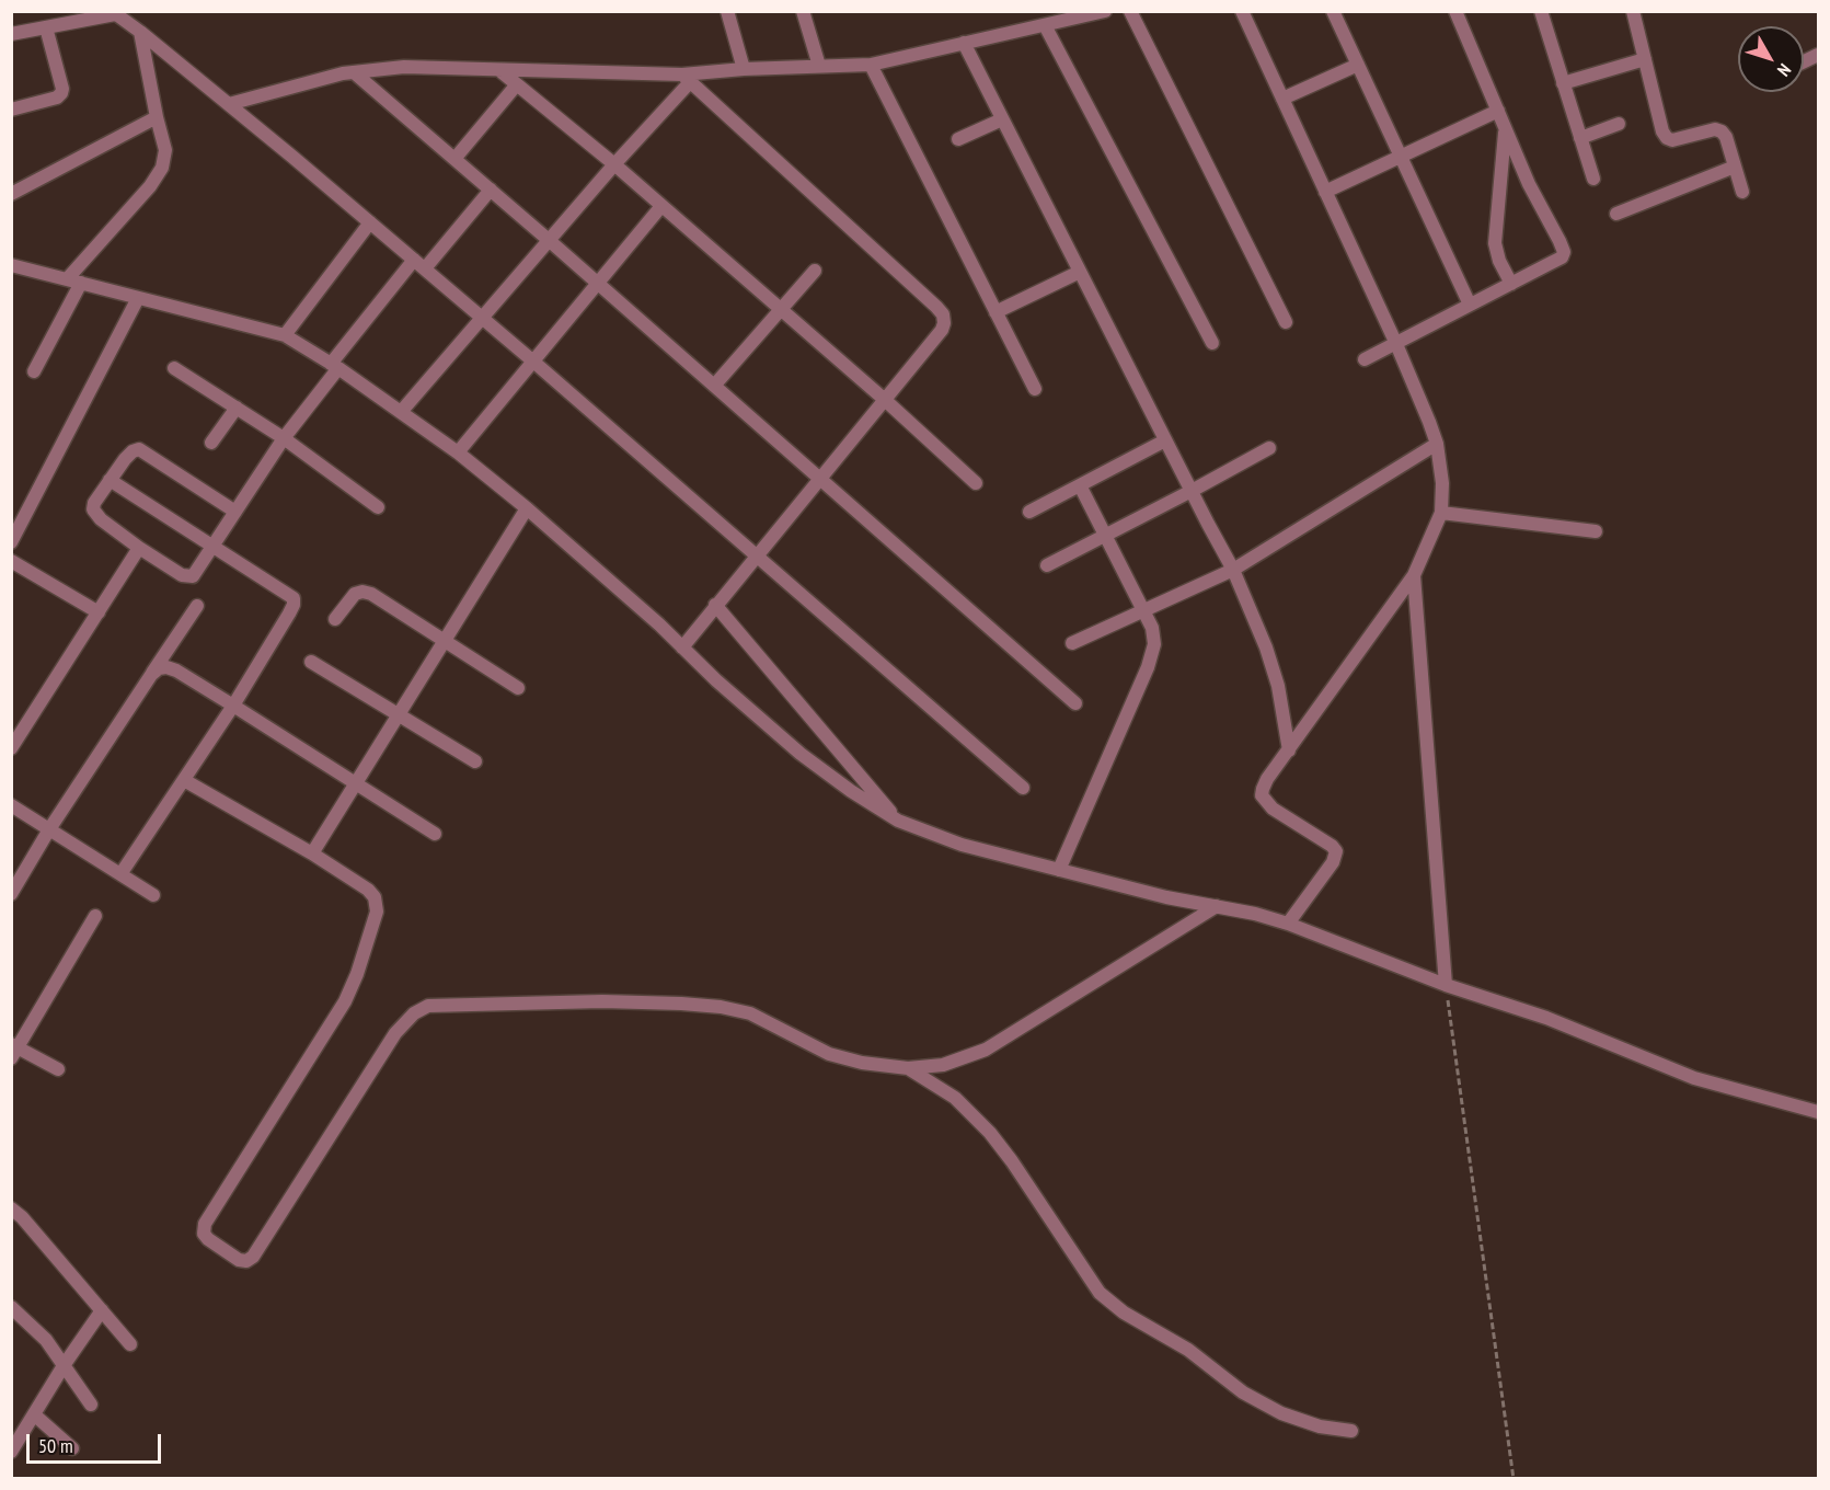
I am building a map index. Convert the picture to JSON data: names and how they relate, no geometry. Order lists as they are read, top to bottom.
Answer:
{
  "scale_bar": "50 m",
  "north": "bottom right"
}
